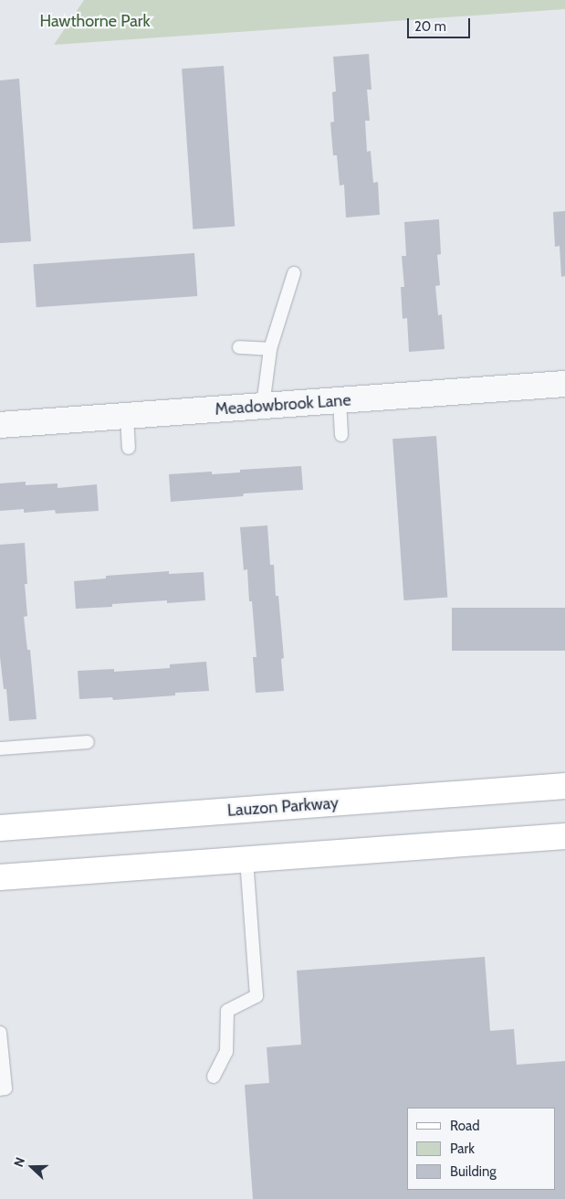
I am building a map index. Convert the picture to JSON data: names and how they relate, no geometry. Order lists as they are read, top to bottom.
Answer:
{
  "streets": {
    "main road": ["Lauzon Parkway"],
    "street": ["Meadowbrook Lane"]
  },
  "parks": ["Hawthorne Park"],
  "legend": ["Road", "Park", "Building"],
  "scale_bar": "20 m",
  "north": "left"
}
